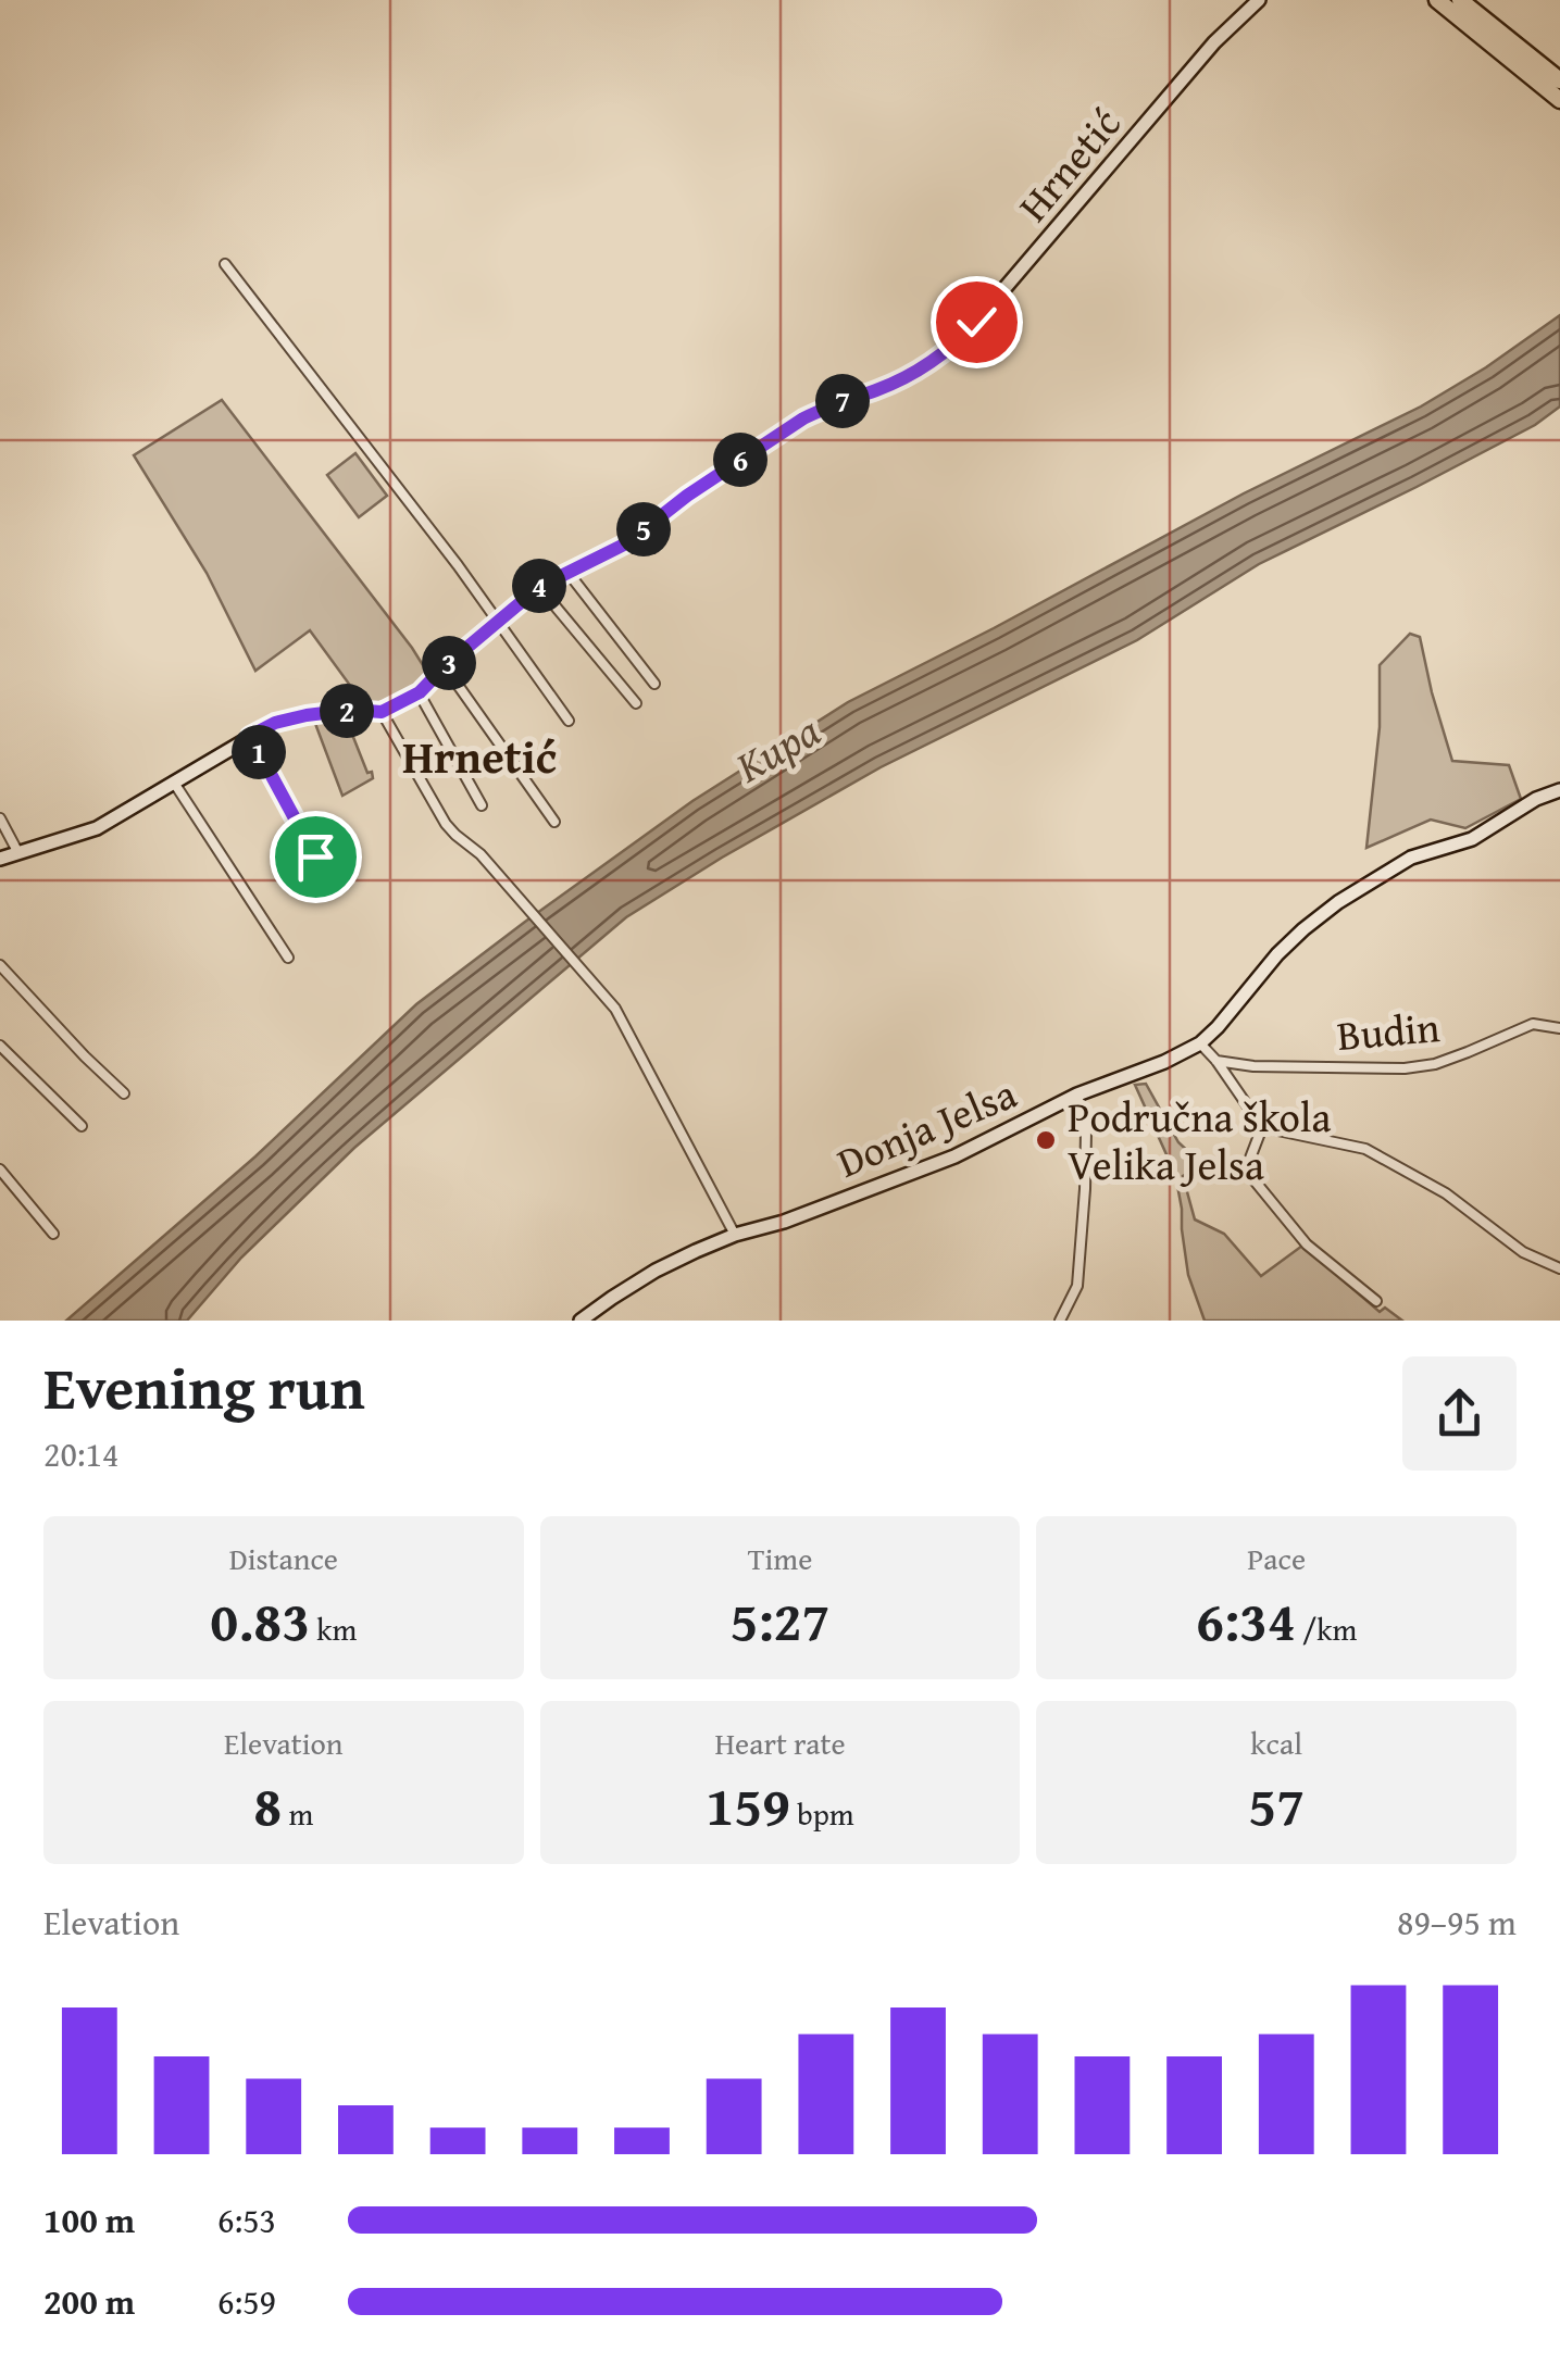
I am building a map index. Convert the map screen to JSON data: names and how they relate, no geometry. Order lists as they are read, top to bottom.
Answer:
{
  "streets": {
    "street": ["Hrnetić", "Budin", "Donja Jelsa"]
  },
  "districts": ["Hrnetić"],
  "water": ["Kupa"],
  "places": ["Područna škola Velika Jelsa"],
  "page": {
    "pins": [
      "7",
      "6",
      "5",
      "4",
      "3",
      "2",
      "1"
    ],
    "heading": ["Evening run", "20:14"],
    "stats": [
      ["Distance", "0.83 km"],
      ["Time", "5:27"],
      ["Pace", "6:34 /km"],
      ["Elevation", "8 m"],
      ["Heart rate", "159 bpm"],
      ["kcal", "57"]
    ],
    "chart": ["Elevation", "89–95 m"],
    "list": [
      {
        "name": "100 m",
        "note": "6:53"
      },
      {
        "name": "200 m",
        "note": "6:59"
      }
    ]
  }
}
